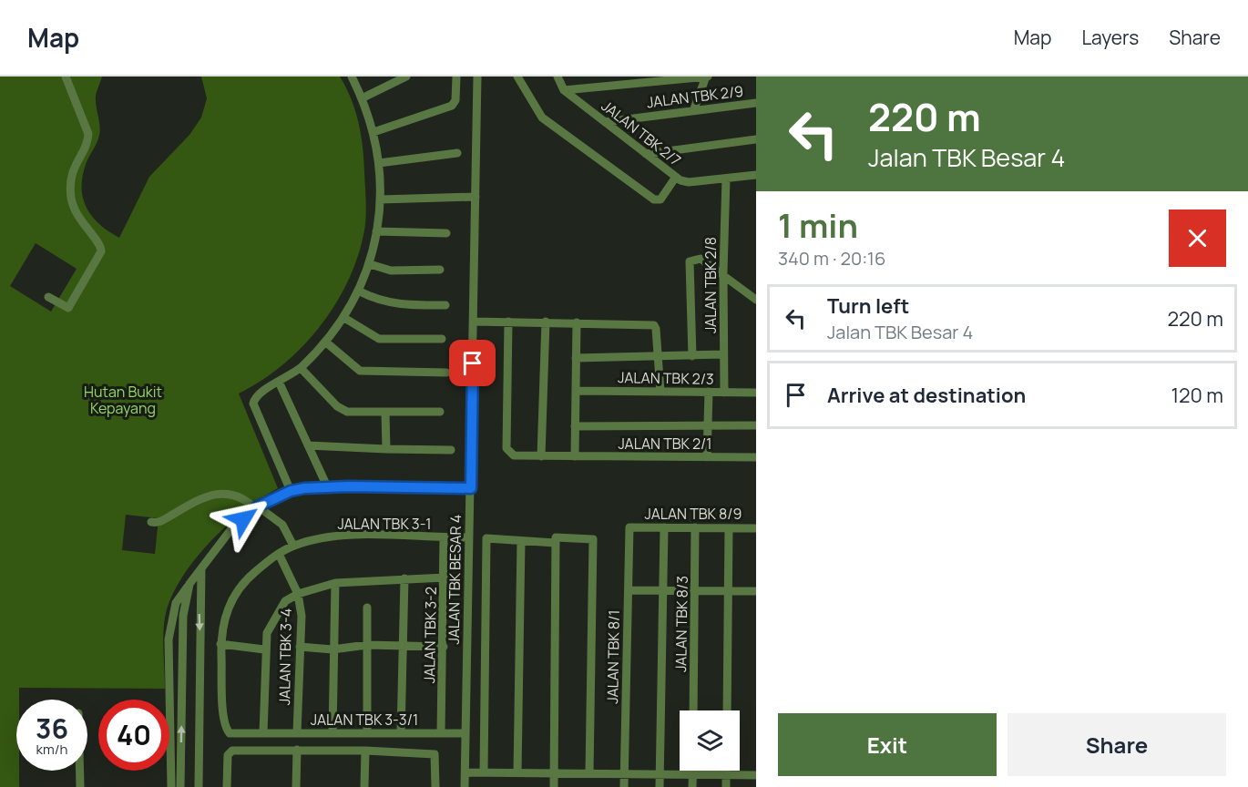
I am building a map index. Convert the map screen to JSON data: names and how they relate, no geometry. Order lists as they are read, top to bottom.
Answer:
{
  "streets": {
    "street": [
      "JALAN TBK 2/9",
      "JALAN TBK 2/7",
      "JALAN TBK 2/8",
      "JALAN TBK 2/3",
      "JALAN TBK 2/1",
      "JALAN TBK 8/9",
      "JALAN TBK 3-1",
      "JALAN TBK BESAR 4",
      "JALAN TBK 8/3",
      "JALAN TBK 3-2",
      "JALAN TBK 3-4",
      "JALAN TBK 8/1",
      "JALAN TBK 3-3/1"
    ]
  },
  "crossings": [
    ["JALAN TBK 2/9", "JALAN TBK 2/7"],
    ["JALAN TBK 2/7", "JALAN TBK 2/8"],
    ["JALAN TBK 2/8", "JALAN TBK 2/3"],
    ["JALAN TBK 8/9", "JALAN TBK 8/3"],
    ["JALAN TBK 8/9", "JALAN TBK 8/1"],
    ["JALAN TBK 3-1", "JALAN TBK BESAR 4"],
    ["JALAN TBK 3-1", "JALAN TBK 3-2"],
    ["JALAN TBK 3-1", "JALAN TBK 3-4"],
    ["JALAN TBK 3-1", "JALAN TBK 3-3/1"],
    ["JALAN TBK BESAR 4", "JALAN TBK 3-3/1"],
    ["JALAN TBK 3-2", "JALAN TBK 3-3/1"],
    ["JALAN TBK 3-4", "JALAN TBK 3-3/1"]
  ],
  "parks": ["Hutan Bukit Kepayang"],
  "page": {
    "header": "Map",
    "nav": ["Map", "Layers", "Share"],
    "turn": ["220 m", "Jalan TBK Besar 4"],
    "heading": ["1 min", "340 m · 20:16"],
    "list": [
      {
        "name": "Turn left",
        "note": "Jalan TBK Besar 4",
        "value": "220 m"
      },
      {
        "name": "Arrive at destination",
        "value": "120 m"
      }
    ],
    "speed": "36 km/h",
    "limit": "40",
    "buttons": ["Exit", "Share"]
  }
}
